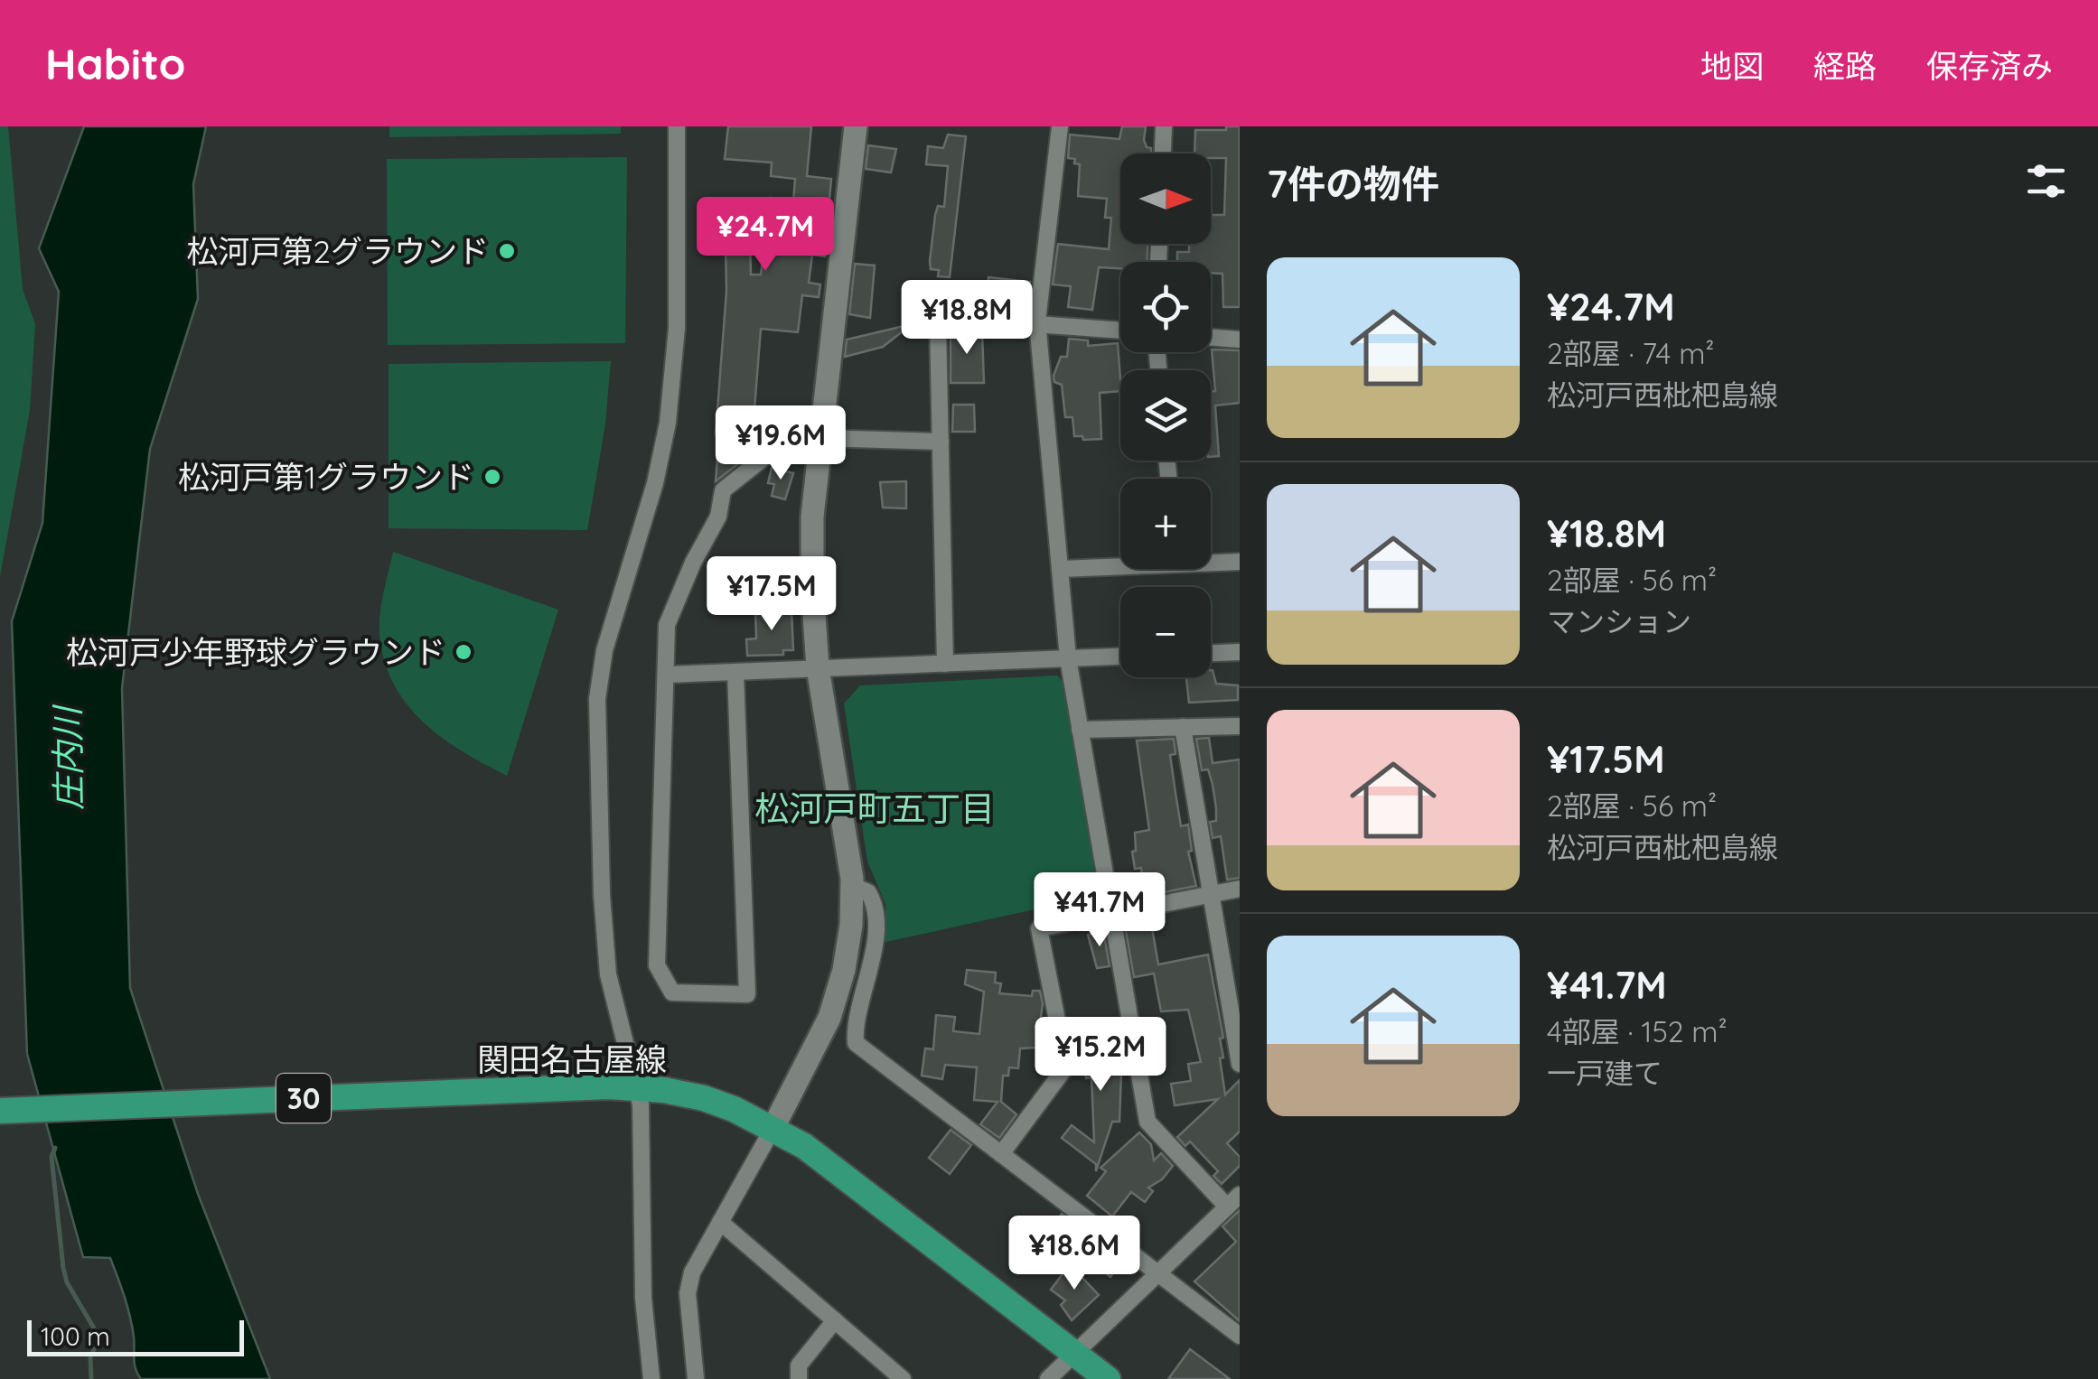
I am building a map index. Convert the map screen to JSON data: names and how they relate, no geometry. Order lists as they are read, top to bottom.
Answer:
{
  "streets": {
    "main road": ["関田名古屋線", "30"]
  },
  "districts": ["松河戸町五丁目"],
  "water": ["庄内川"],
  "places": ["松河戸第2グラウンド", "松河戸第1グラウンド", "松河戸少年野球グラウンド"],
  "scale_bar": "100 m",
  "north": "right",
  "page": {
    "header": "Habito",
    "nav": ["地図", "経路", "保存済み"],
    "heading": "7件の物件",
    "map_buttons": ["+", "−"],
    "price": [
      "¥24.7M",
      "¥18.8M",
      "¥19.6M",
      "¥17.5M",
      "¥41.7M",
      "¥15.2M",
      "¥18.6M"
    ],
    "list": [
      {
        "name": "¥24.7M",
        "note": "2部屋 · 74 m² · 松河戸西枇杷島線"
      },
      {
        "name": "¥18.8M",
        "note": "2部屋 · 56 m² · マンション"
      },
      {
        "name": "¥17.5M",
        "note": "2部屋 · 56 m² · 松河戸西枇杷島線"
      },
      {
        "name": "¥41.7M",
        "note": "4部屋 · 152 m² · 一戸建て"
      }
    ],
    "scale": "100 m"
  }
}
